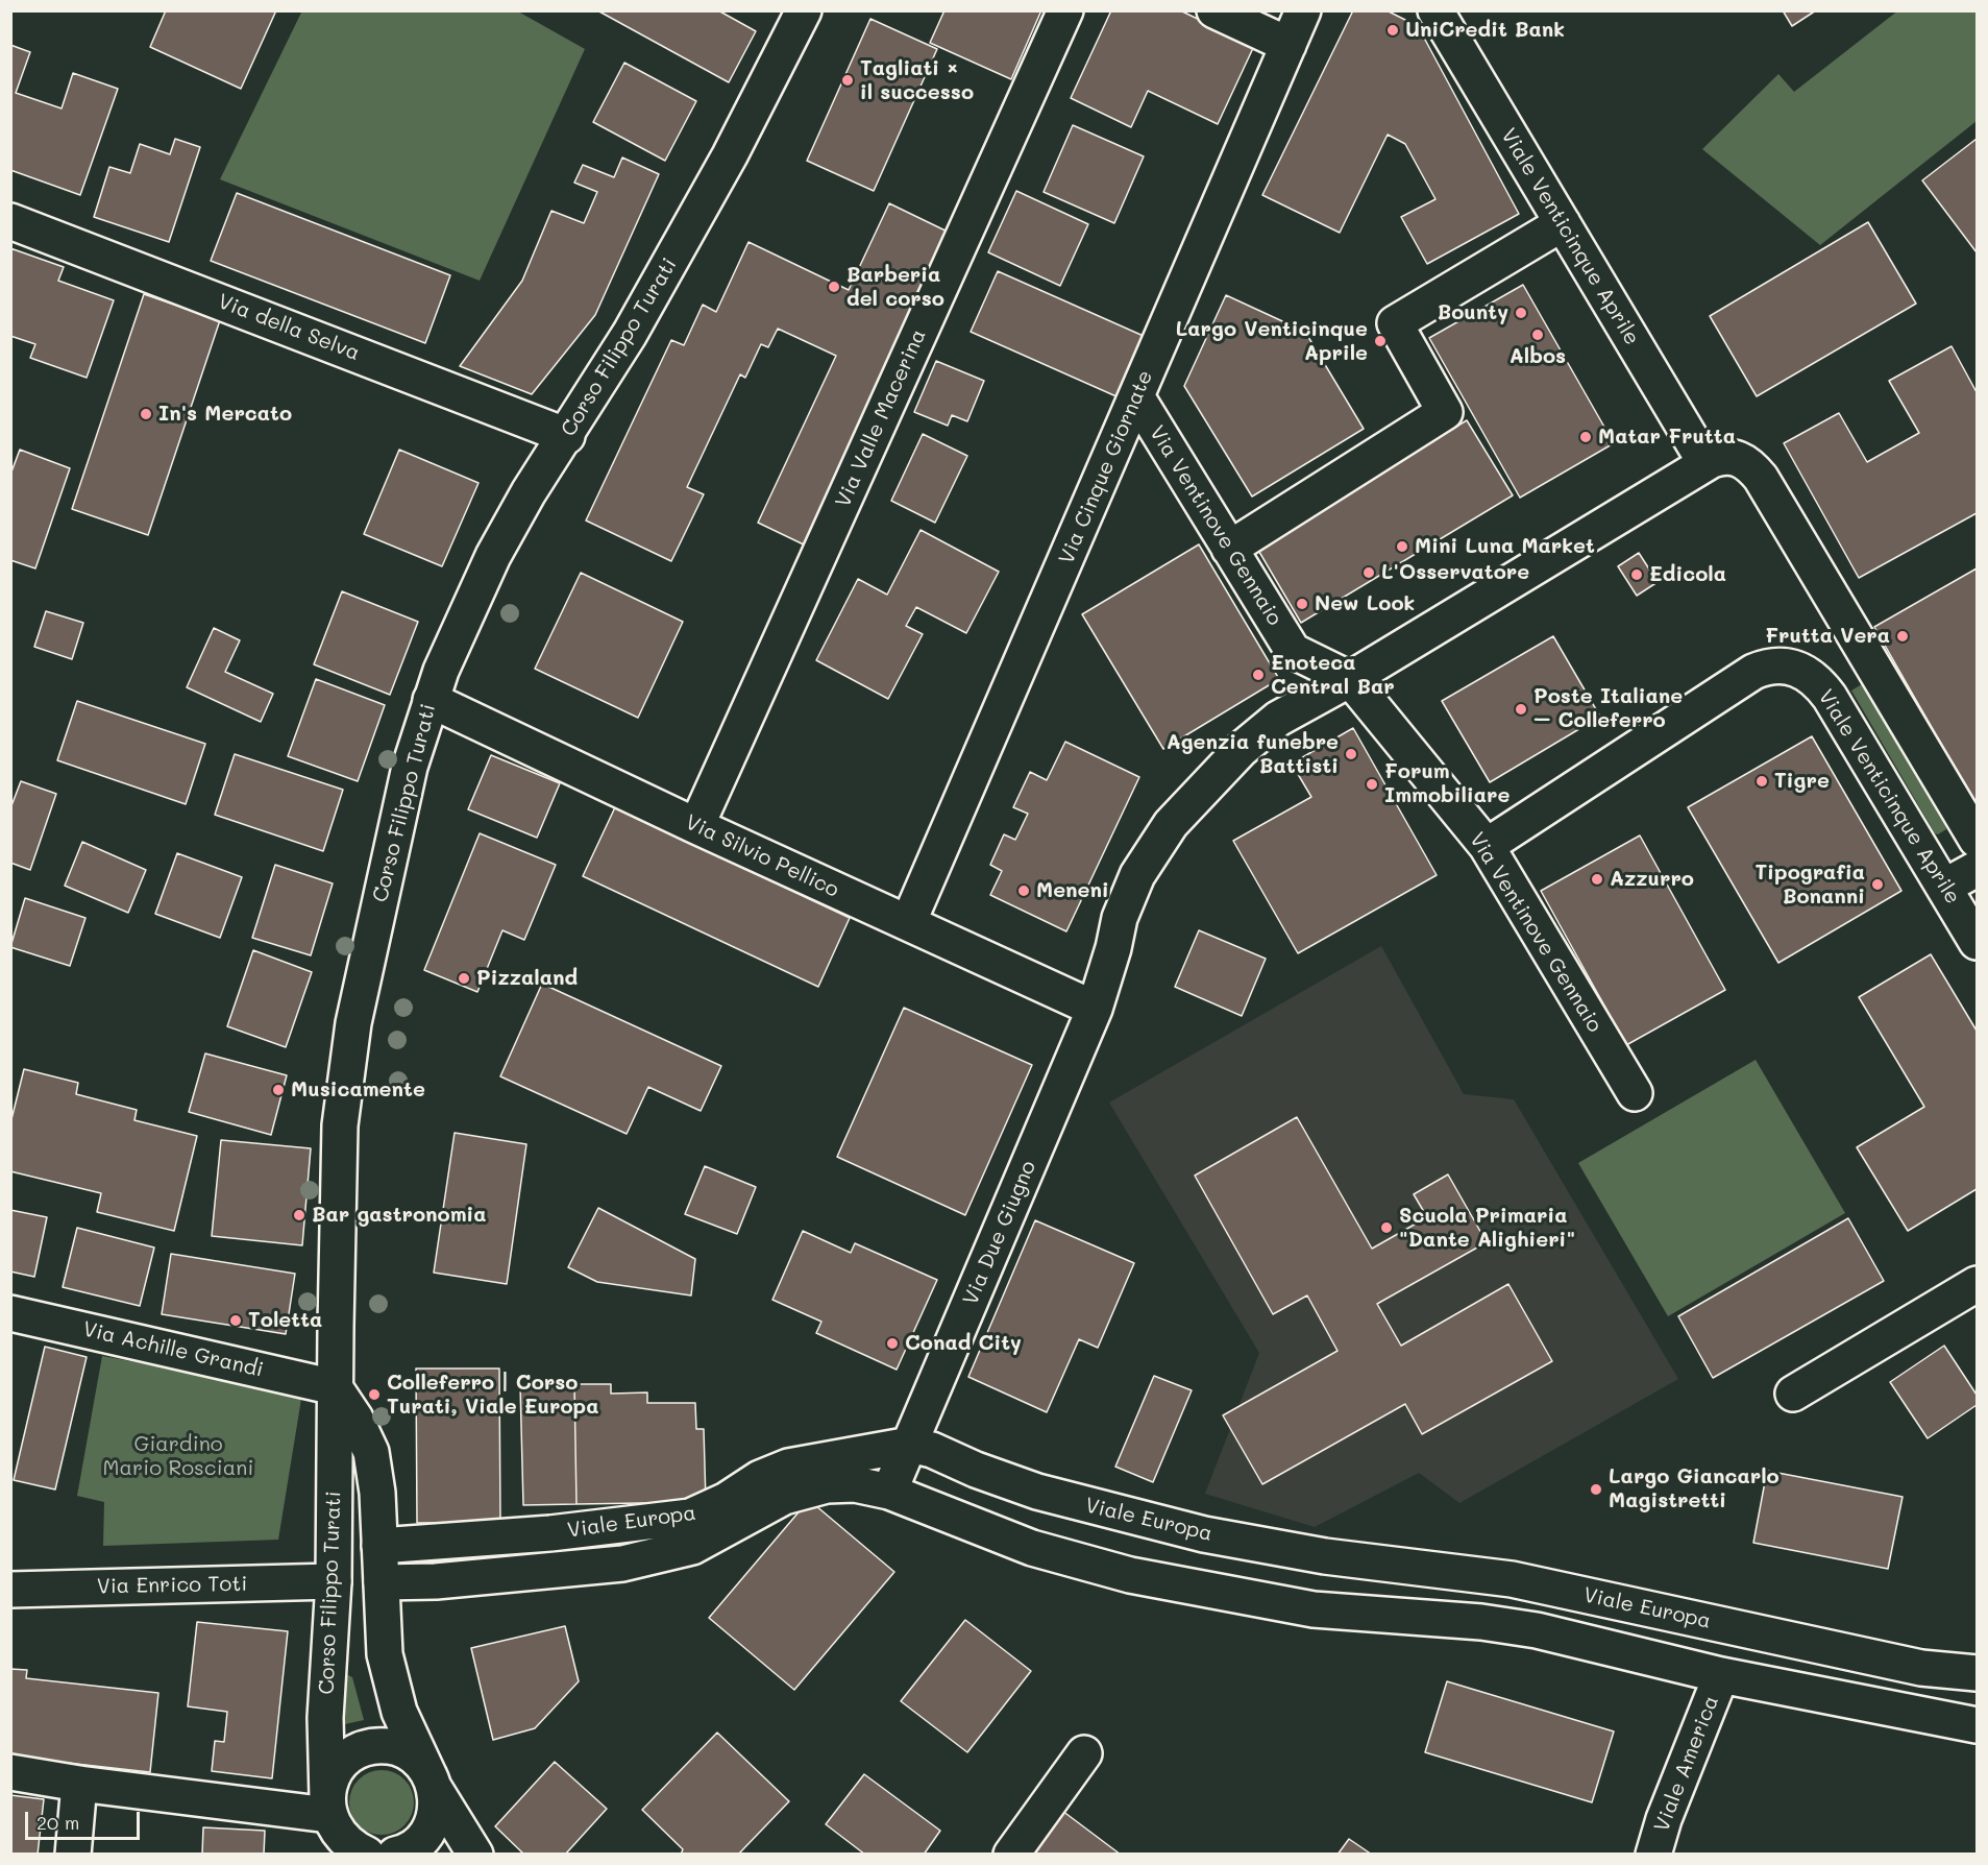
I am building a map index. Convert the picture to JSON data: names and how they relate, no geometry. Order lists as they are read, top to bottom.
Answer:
{
  "streets": {
    "street": [
      "Viale Venticinque Aprile",
      "Via della Selva",
      "Corso Filippo Turati",
      "Via Valle Macerina",
      "Via Cinque Giornate",
      "Via Ventinove Gennaio",
      "Via Silvio Pellico",
      "Via Due Giugno",
      "Via Achille Grandi",
      "Viale Europa",
      "Via Enrico Toti",
      "Viale America"
    ]
  },
  "crossings": [
    ["Viale Venticinque Aprile", "Via Ventinove Gennaio"],
    ["Viale Venticinque Aprile", "Via Due Giugno"],
    ["Via della Selva", "Corso Filippo Turati"],
    ["Corso Filippo Turati", "Via Silvio Pellico"],
    ["Corso Filippo Turati", "Via Achille Grandi"],
    ["Corso Filippo Turati", "Viale Europa"],
    ["Corso Filippo Turati", "Via Enrico Toti"],
    ["Via Valle Macerina", "Via Silvio Pellico"],
    ["Via Cinque Giornate", "Via Ventinove Gennaio"],
    ["Via Cinque Giornate", "Via Silvio Pellico"],
    ["Via Ventinove Gennaio", "Via Due Giugno"],
    ["Via Silvio Pellico", "Via Due Giugno"],
    ["Via Due Giugno", "Viale Europa"],
    ["Viale Europa", "Via Enrico Toti"],
    ["Viale Europa", "Viale America"]
  ],
  "parks": ["Giardino Mario Rosciani"],
  "places": [
    "UniCredit Bank",
    "Tagliati × il successo",
    "Barberia del corso",
    "Bounty",
    "Albos",
    "Largo Venticinque Aprile",
    "In's Mercato",
    "Matar Frutta",
    "Mini Luna Market",
    "L'Osservatore",
    "Edicola",
    "New Look",
    "Frutta Vera",
    "Enoteca Central Bar",
    "Poste Italiane – Colleferro",
    "Agenzia funebre Battisti",
    "Tigre",
    "Forum Immobiliare",
    "Azzurro",
    "Tipografia Bonanni",
    "Meneni",
    "Pizzaland",
    "Musicamente",
    "Bar gastronomia",
    "Scuola Primaria \"Dante Alighieri\"",
    "Toletta",
    "Conad City",
    "Colleferro | Corso Turati, Viale Europa",
    "Largo Giancarlo Magistretti"
  ],
  "scale_bar": "20 m"
}
